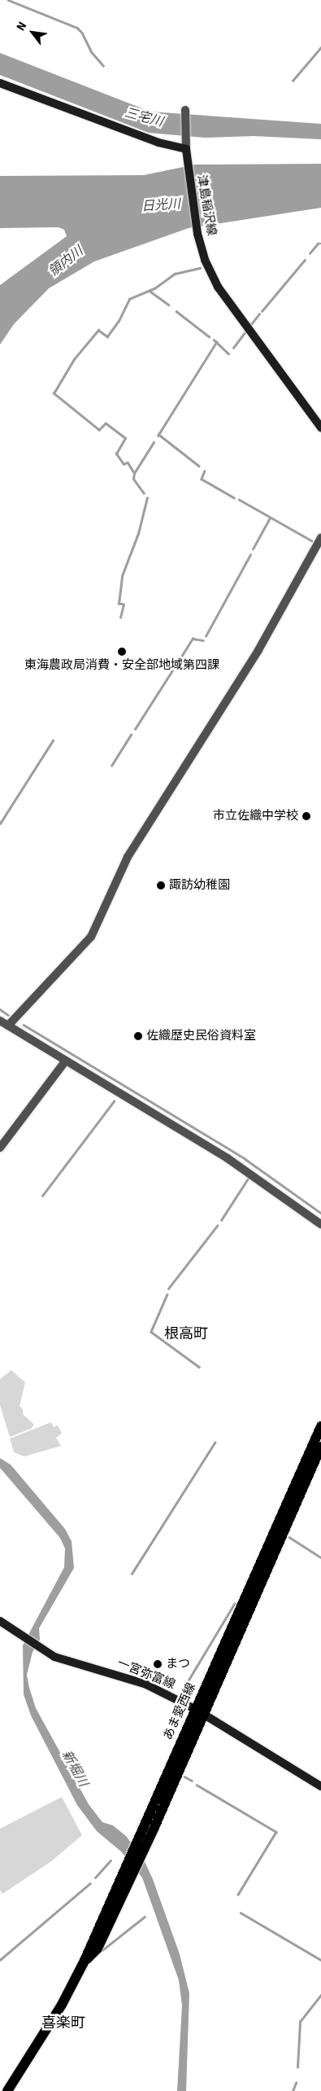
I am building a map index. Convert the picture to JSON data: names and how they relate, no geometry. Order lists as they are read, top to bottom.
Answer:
{
  "streets": {
    "main road": ["津島稲沢線", "一宮弥富線", "あま愛西線"]
  },
  "crossings": [
    ["一宮弥富線", "あま愛西線"]
  ],
  "districts": ["根高町", "喜楽町"],
  "water": [
    "三宅川",
    "日光川",
    "領内川",
    "新堀川"
  ],
  "places": [
    "東海農政局消費・安全部地域第四課",
    "市立佐織中学校",
    "諏訪幼稚園",
    "佐織歴史民俗資料室",
    "まつ"
  ],
  "north": "top left"
}
